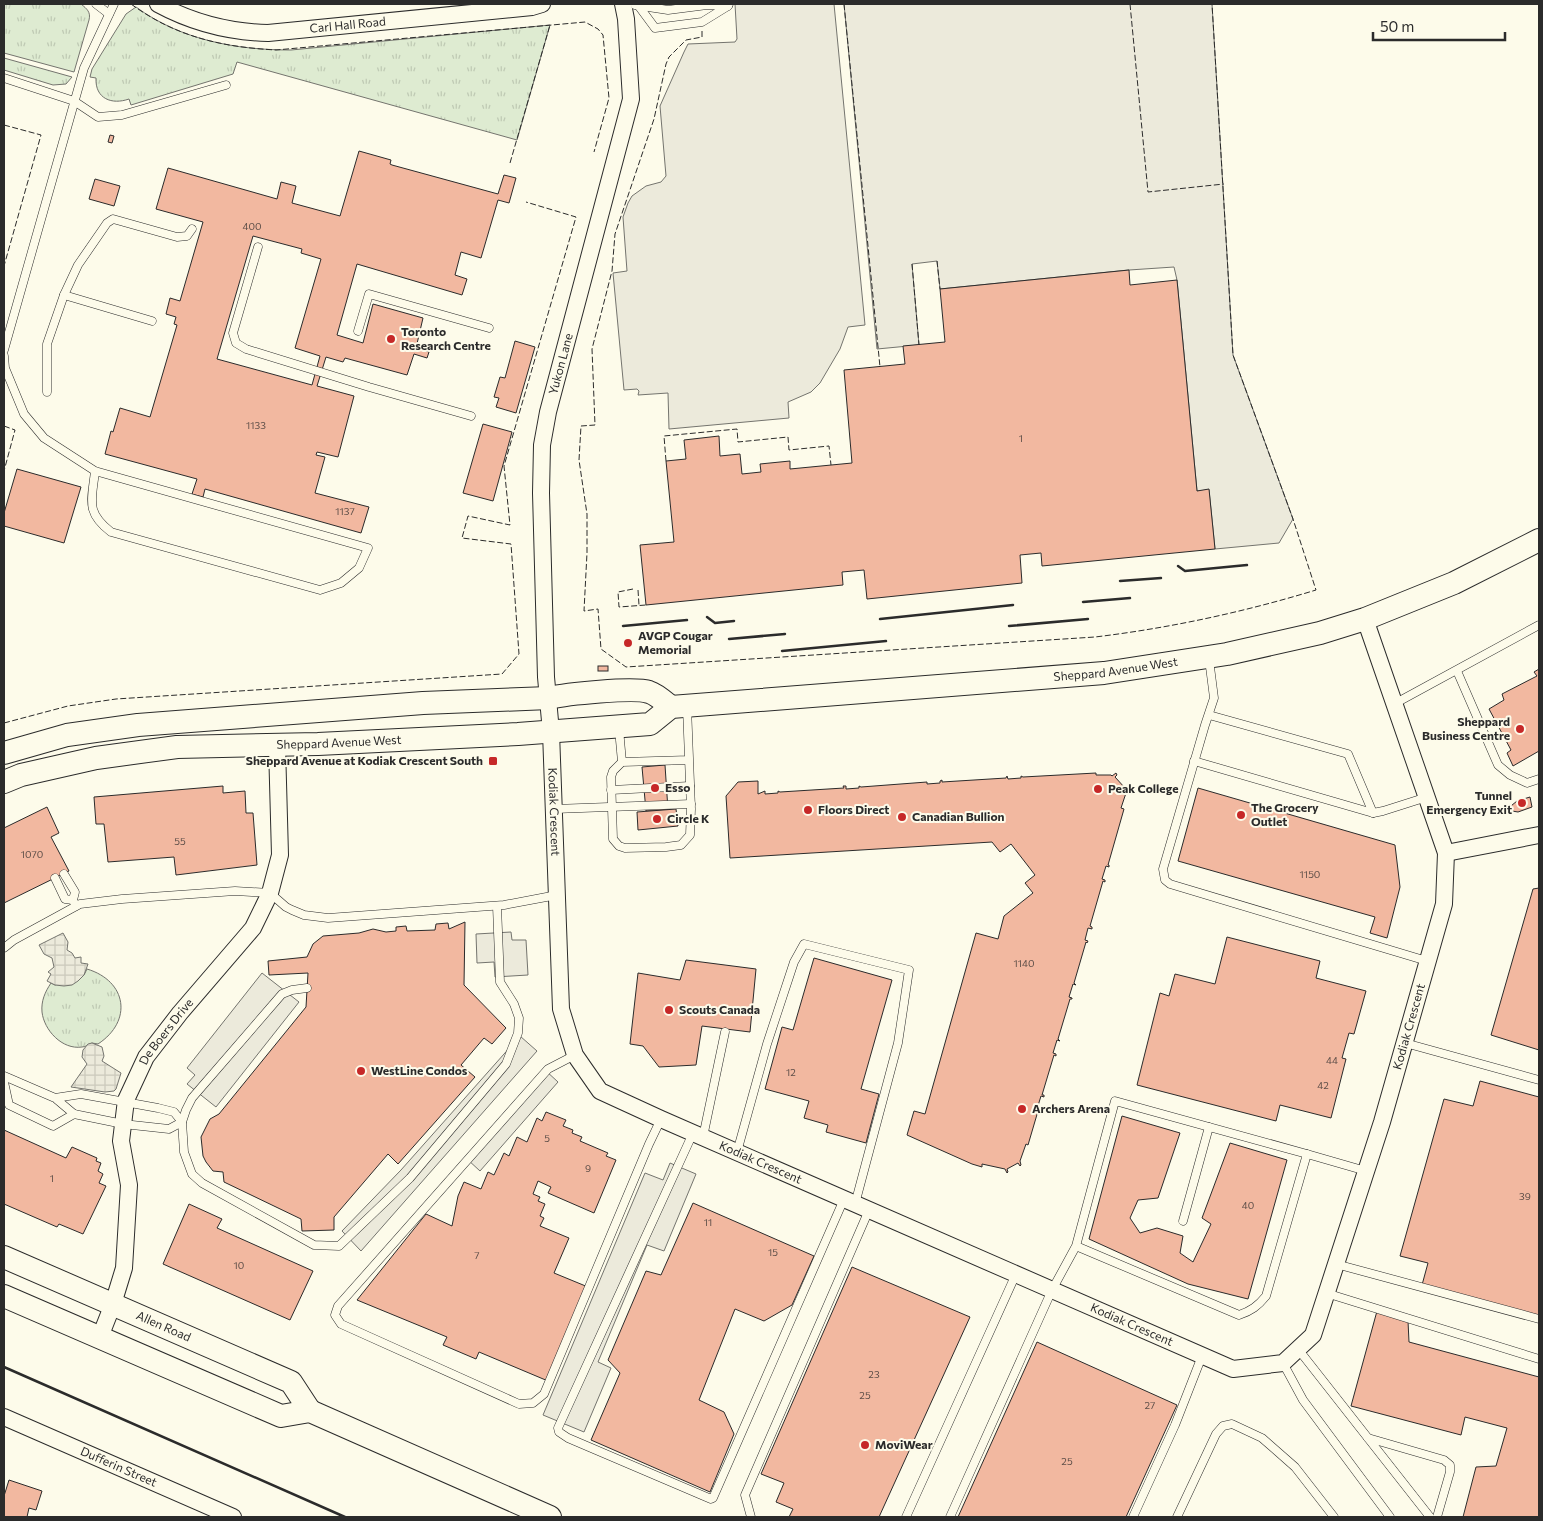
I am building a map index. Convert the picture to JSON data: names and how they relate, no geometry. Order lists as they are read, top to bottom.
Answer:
{
  "streets": {
    "main road": ["Sheppard Avenue West", "Allen Road"],
    "street": [
      "Carl Hall Road",
      "Yukon Lane",
      "Kodiak Crescent",
      "De Boers Drive",
      "Dufferin Street"
    ]
  },
  "crossings": [
    ["Yukon Lane", "Sheppard Avenue West"],
    ["Yukon Lane", "Kodiak Crescent"],
    ["Sheppard Avenue West", "Kodiak Crescent"],
    ["Sheppard Avenue West", "De Boers Drive"],
    ["De Boers Drive", "Allen Road"]
  ],
  "places": {
    "other": [
      "Toronto Research Centre",
      "AVGP Cougar Memorial",
      "Sheppard Business Centre",
      "Esso",
      "Peak College",
      "Tunnel Emergency Exit",
      "Floors Direct",
      "The Grocery Outlet",
      "Canadian Bullion",
      "Circle K",
      "Scouts Canada",
      "WestLine Condos",
      "Archers Arena",
      "MoviWear"
    ],
    "transit": ["Sheppard Avenue at Kodiak Crescent South"]
  },
  "house_numbers": [
    "400",
    "1133",
    "1",
    "1137",
    "55",
    "1070",
    "1150",
    "1140",
    "44",
    "12",
    "42",
    "5",
    "9",
    "1",
    "39",
    "40",
    "11",
    "15",
    "7",
    "10",
    "23",
    "25",
    "27",
    "25"
  ],
  "scale_bar": "50 m"
}
